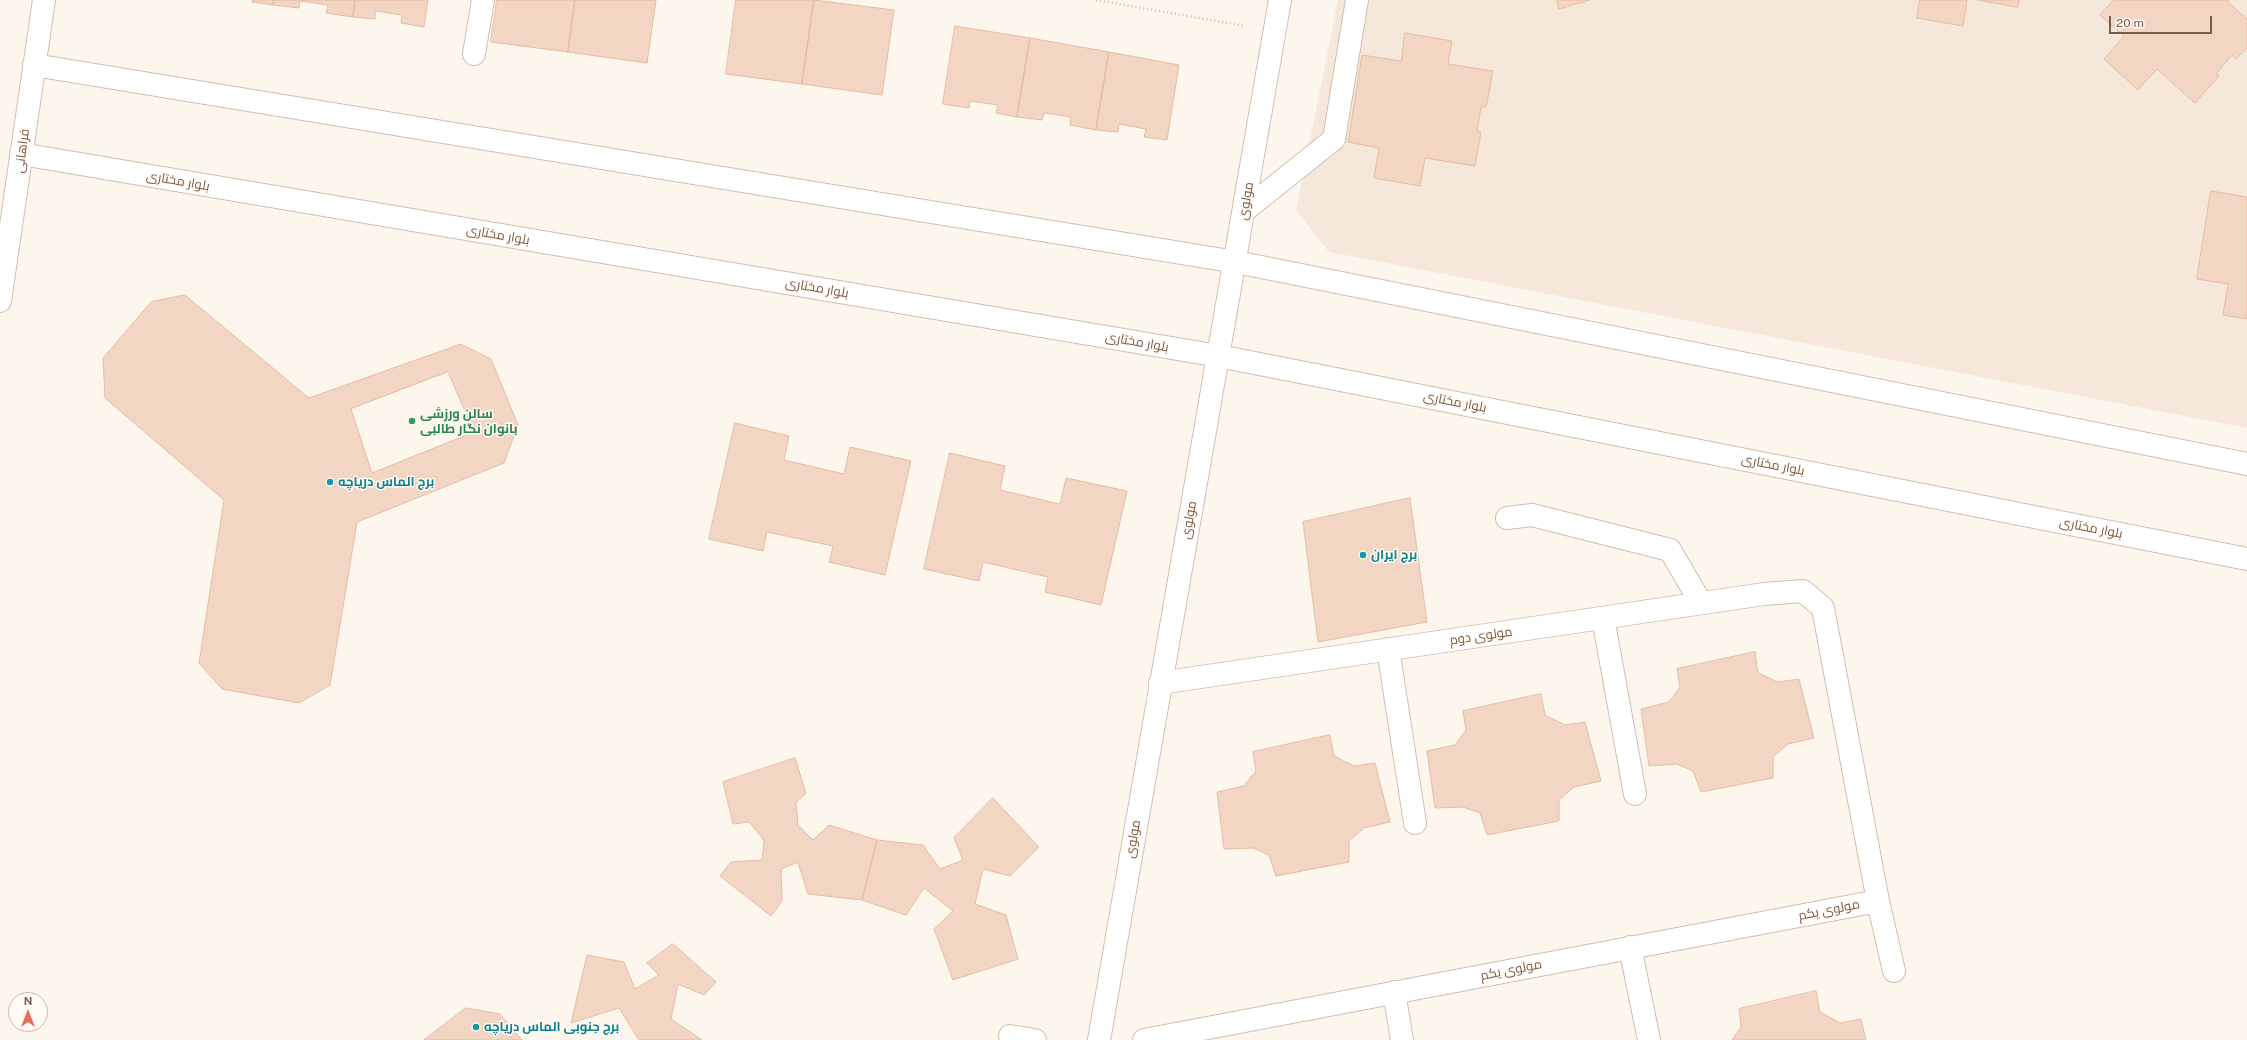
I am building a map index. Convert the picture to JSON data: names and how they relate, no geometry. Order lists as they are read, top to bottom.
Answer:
{
  "streets": {
    "street": [
      "فراهانی",
      "بلوار مختاری",
      "مولوی",
      "مولوی دوم",
      "مولوی یکم"
    ]
  },
  "crossings": [
    ["فراهانی", "بلوار مختاری"],
    ["بلوار مختاری", "مولوی"],
    ["مولوی", "مولوی دوم"],
    ["مولوی دوم", "مولوی یکم"]
  ],
  "places": [
    "سالن ورزشی بانوان نگار طالبی",
    "برج الماس دریاچه",
    "برج ایران",
    "برج جنوبی الماس دریاچه"
  ],
  "scale_bar": "20 m",
  "north": "top"
}
